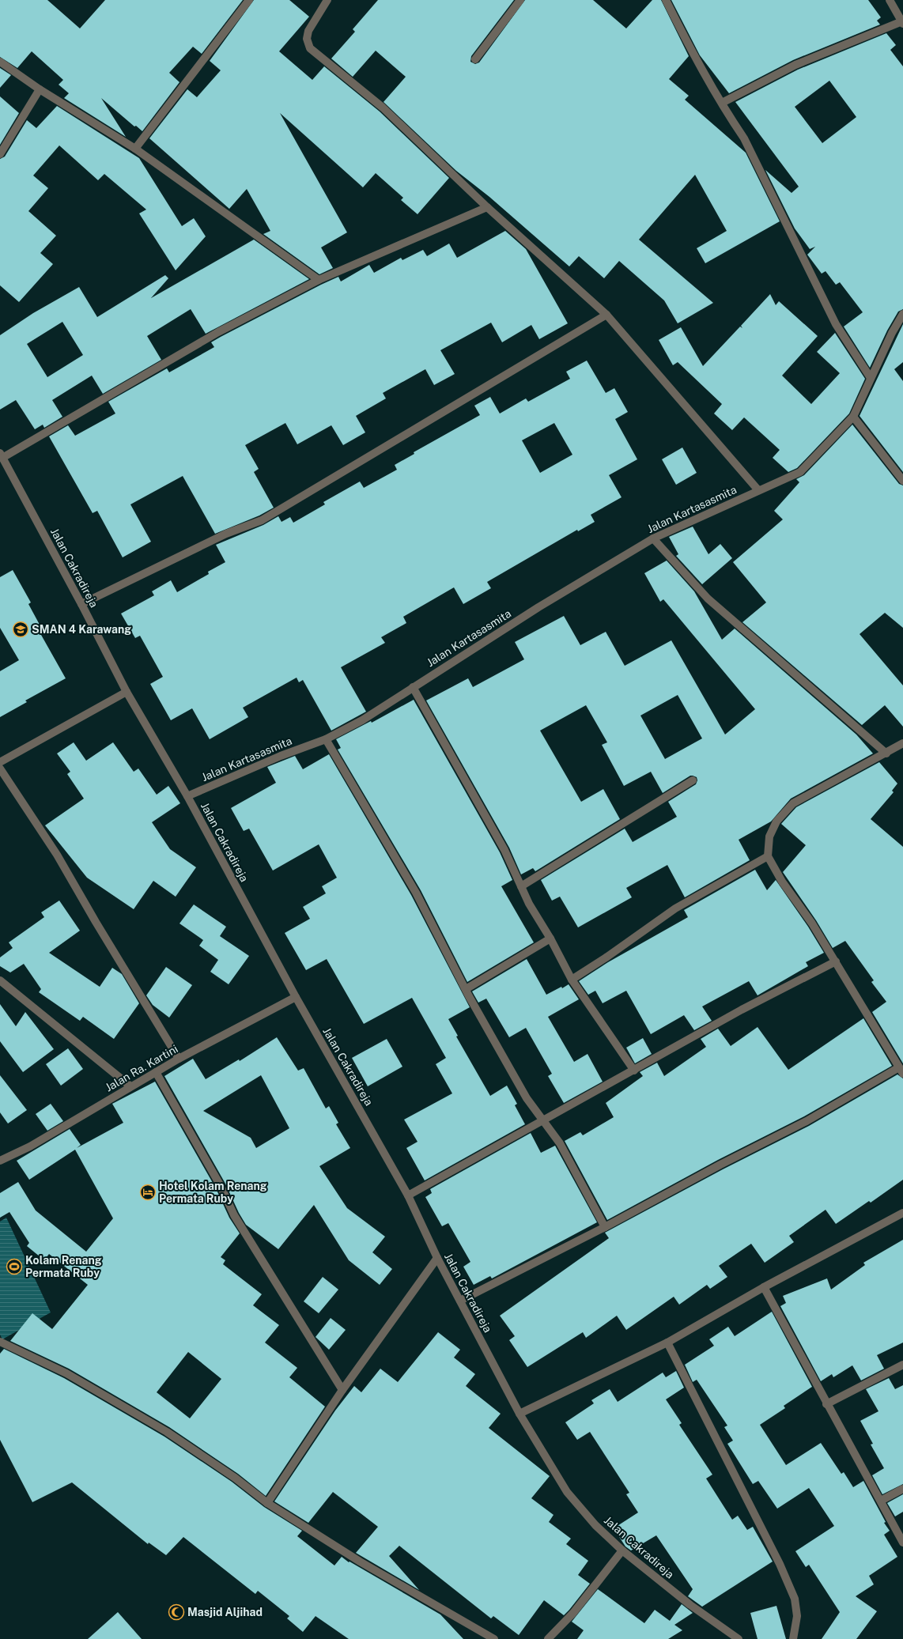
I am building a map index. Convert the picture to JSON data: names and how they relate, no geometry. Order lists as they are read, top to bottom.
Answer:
{
  "streets": {
    "street": ["Jalan Kartasasmita", "Jalan Cakradireja", "Jalan Ra. Kartini"]
  },
  "crossings": [
    ["Jalan Kartasasmita", "Jalan Cakradireja"],
    ["Jalan Cakradireja", "Jalan Ra. Kartini"]
  ],
  "places": {
    "school or university": ["SMAN 4 Karawang"],
    "hotel": ["Hotel Kolam Renang Permata Ruby"],
    "sports": ["Kolam Renang Permata Ruby"],
    "mosque": ["Masjid Aljihad"]
  }
}
